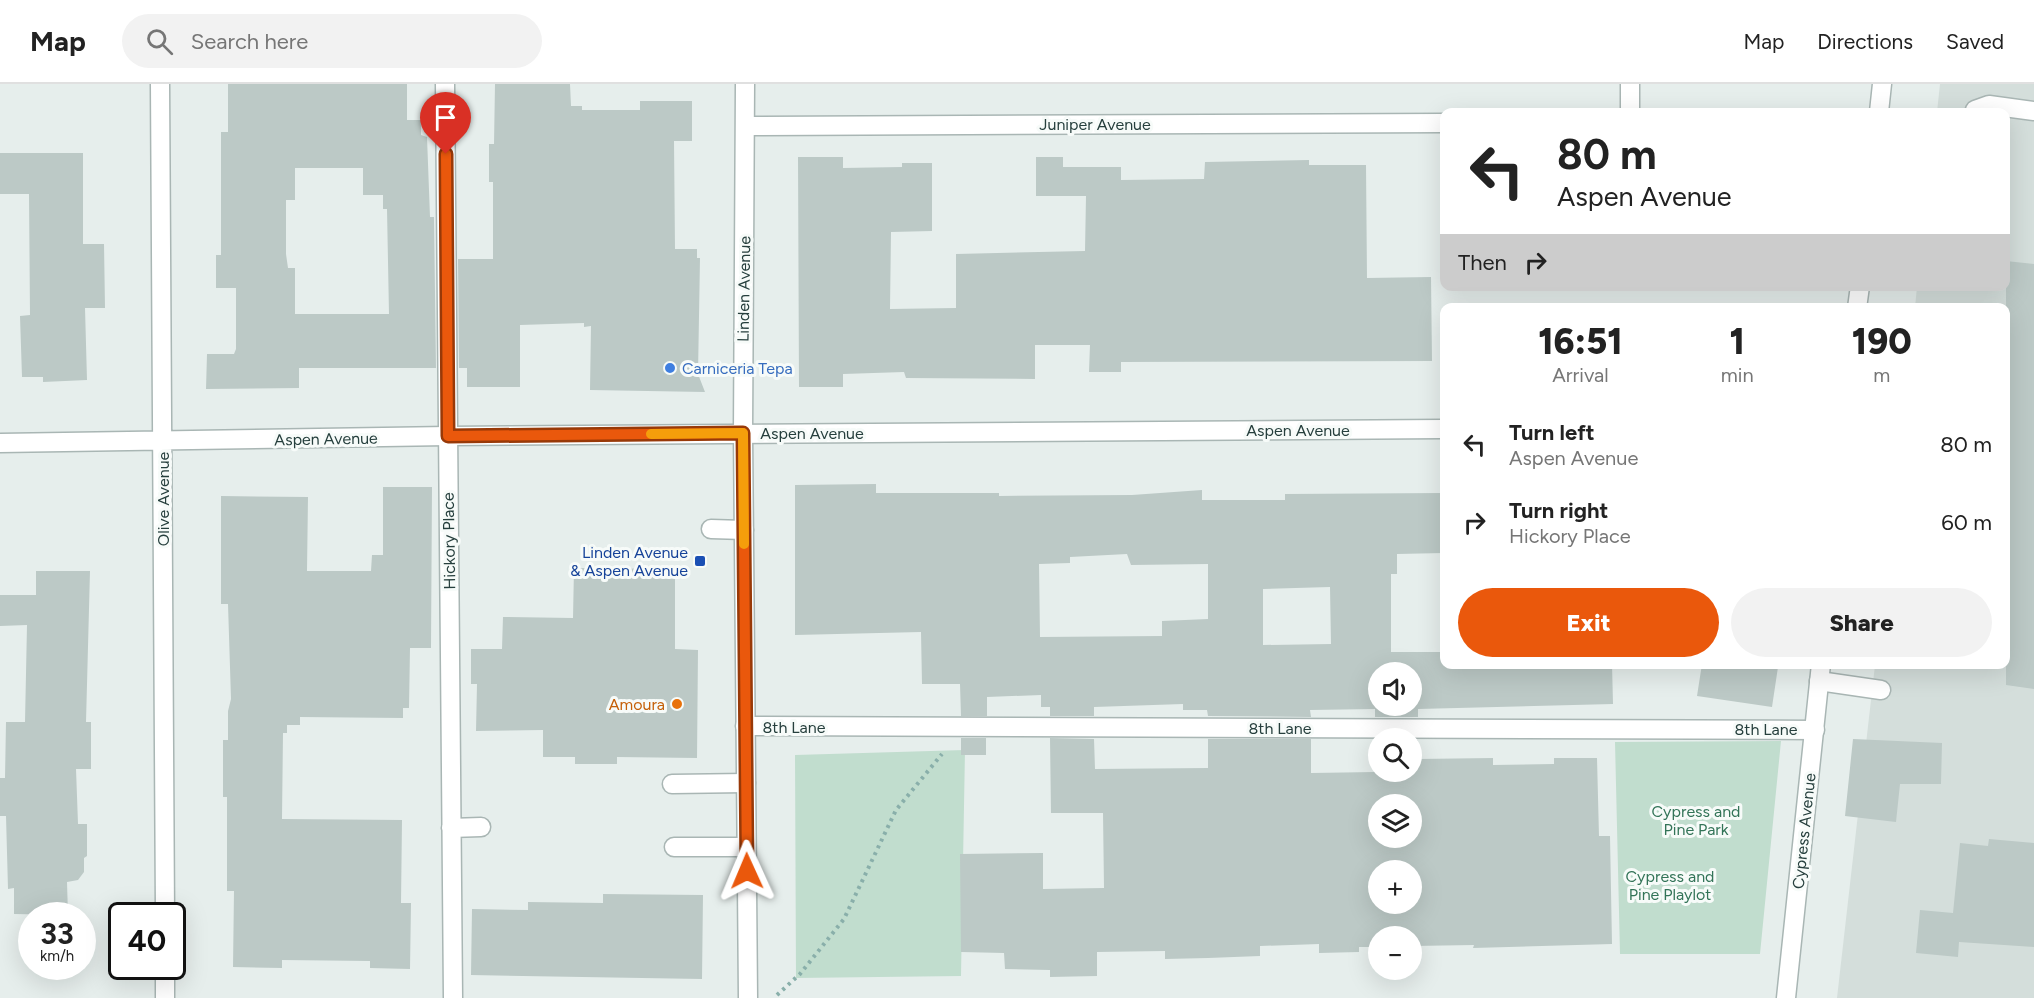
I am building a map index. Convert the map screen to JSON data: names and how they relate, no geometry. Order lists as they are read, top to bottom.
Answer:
{
  "streets": {
    "street": [
      "Juniper Avenue",
      "Linden Avenue",
      "Aspen Avenue",
      "Olive Avenue",
      "Hickory Place",
      "8th Lane",
      "Cypress Avenue"
    ]
  },
  "crossings": [
    ["Juniper Avenue", "Linden Avenue"],
    ["Linden Avenue", "Aspen Avenue"],
    ["Linden Avenue", "8th Lane"],
    ["Aspen Avenue", "Olive Avenue"],
    ["Aspen Avenue", "Hickory Place"],
    ["8th Lane", "Cypress Avenue"]
  ],
  "parks": ["Cypress and Pine Park", "Cypress and Pine Playlot"],
  "places": {
    "other": ["Carniceria Tepa", "Amoura"],
    "transit": ["Linden Avenue & Aspen Avenue"]
  },
  "page": {
    "header": "Map",
    "search": "Search here",
    "nav": ["Map", "Directions", "Saved"],
    "turn": ["80 m", "Aspen Avenue"],
    "then": "Then",
    "eta": [
      "16:51",
      "Arrival",
      "1",
      "min",
      "190",
      "m"
    ],
    "list": [
      {
        "name": "Turn left",
        "note": "Aspen Avenue",
        "value": "80 m"
      },
      {
        "name": "Turn right",
        "note": "Hickory Place",
        "value": "60 m"
      }
    ],
    "buttons": ["Exit", "Share"],
    "map_buttons": ["+", "−"],
    "speed": "33 km/h",
    "limit": "40"
  }
}
